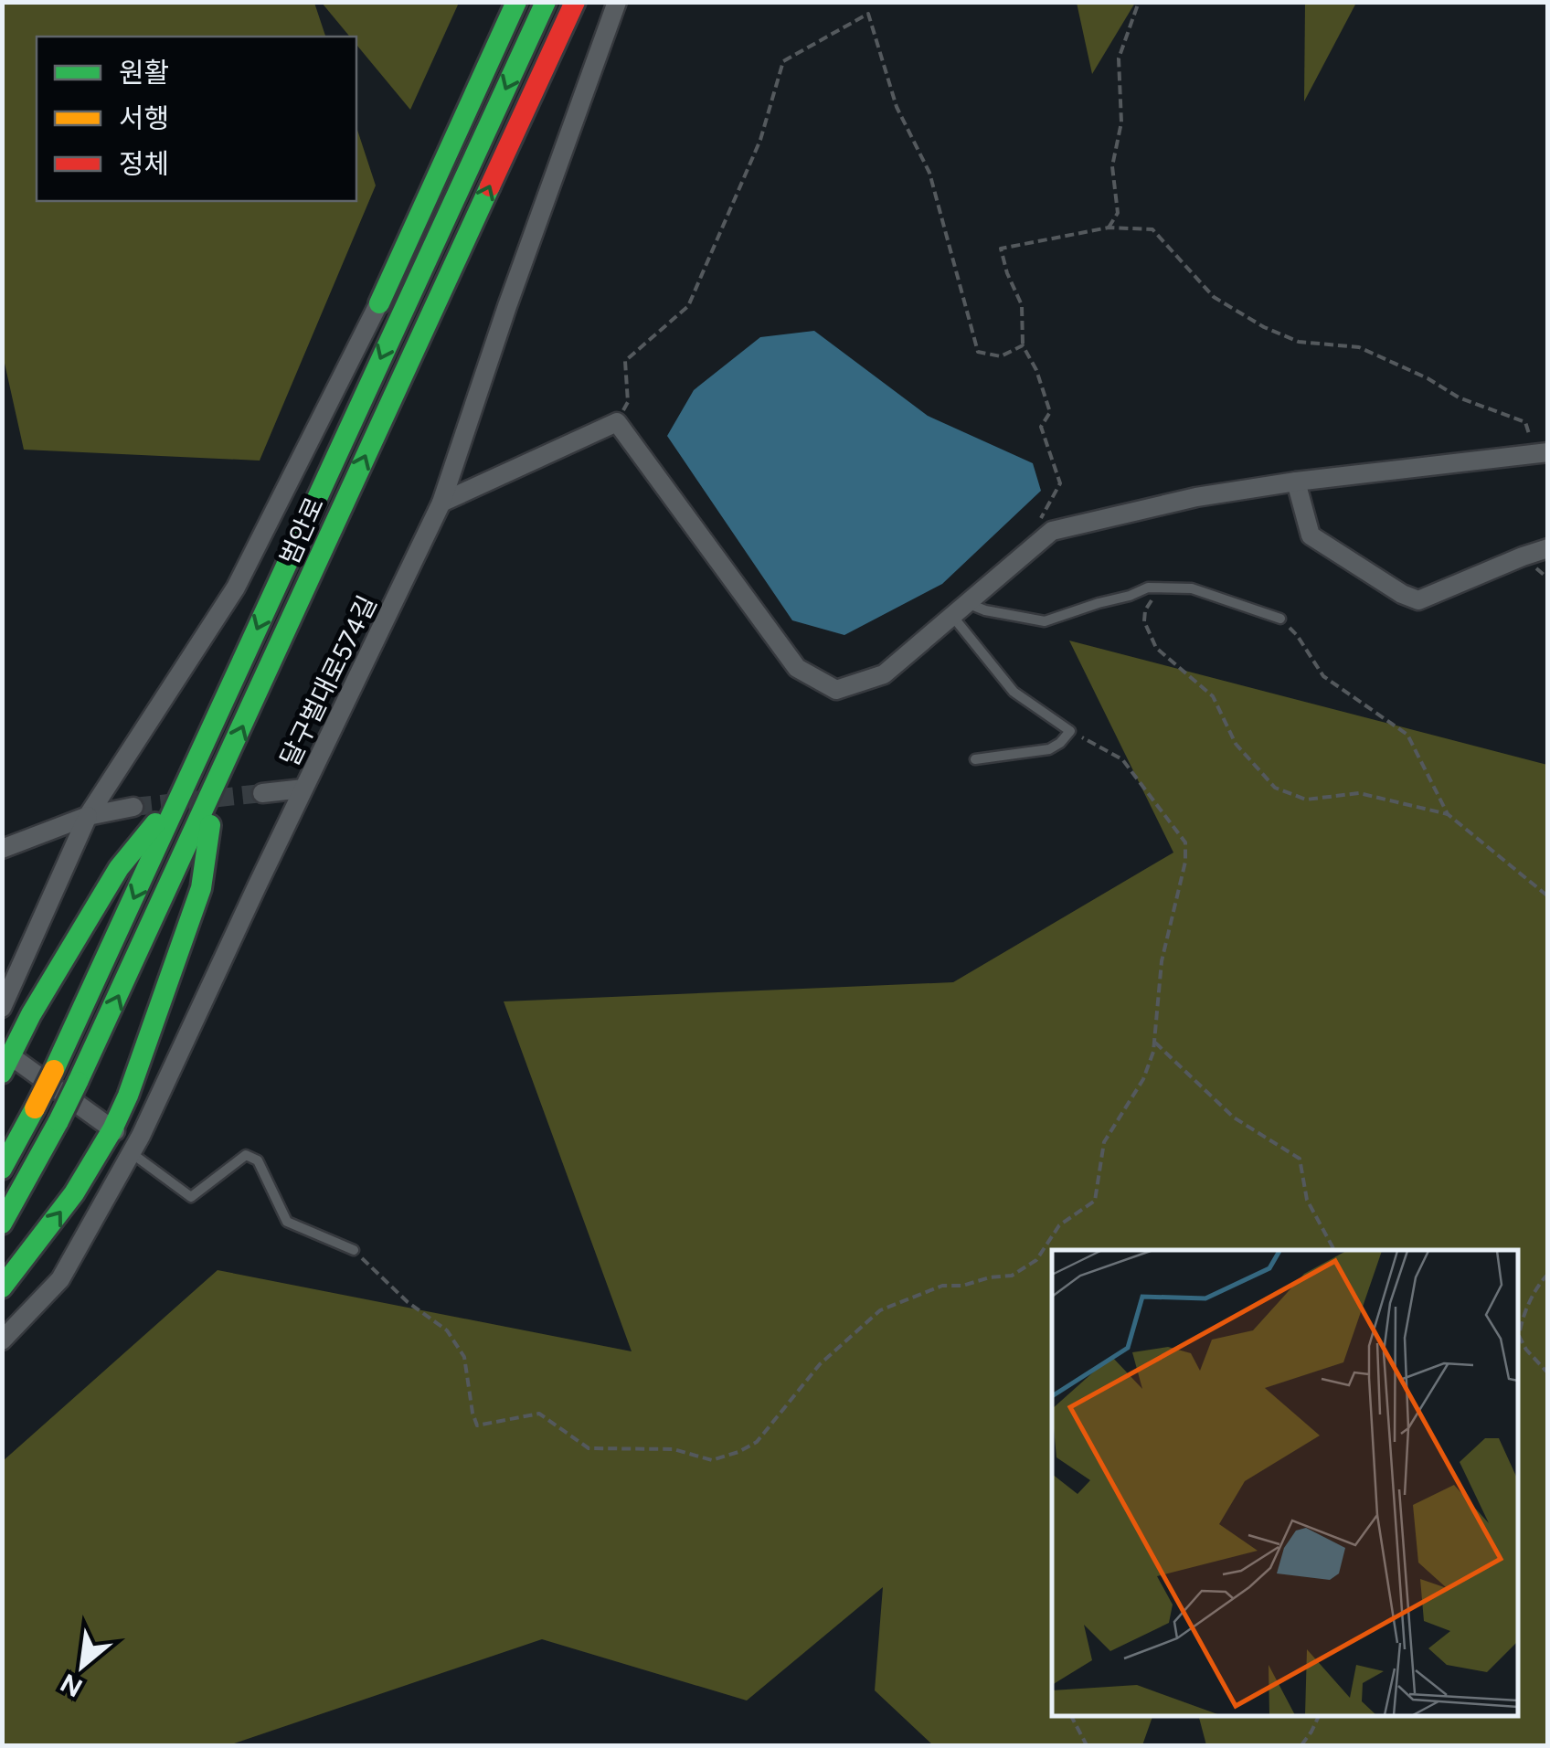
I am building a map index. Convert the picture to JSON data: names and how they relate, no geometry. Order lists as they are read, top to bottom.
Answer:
{
  "streets": {
    "highway": ["범안로"],
    "street": ["달구벌대로574길"]
  },
  "legend": ["원활", "서행", "정체"],
  "north": "bottom left"
}
